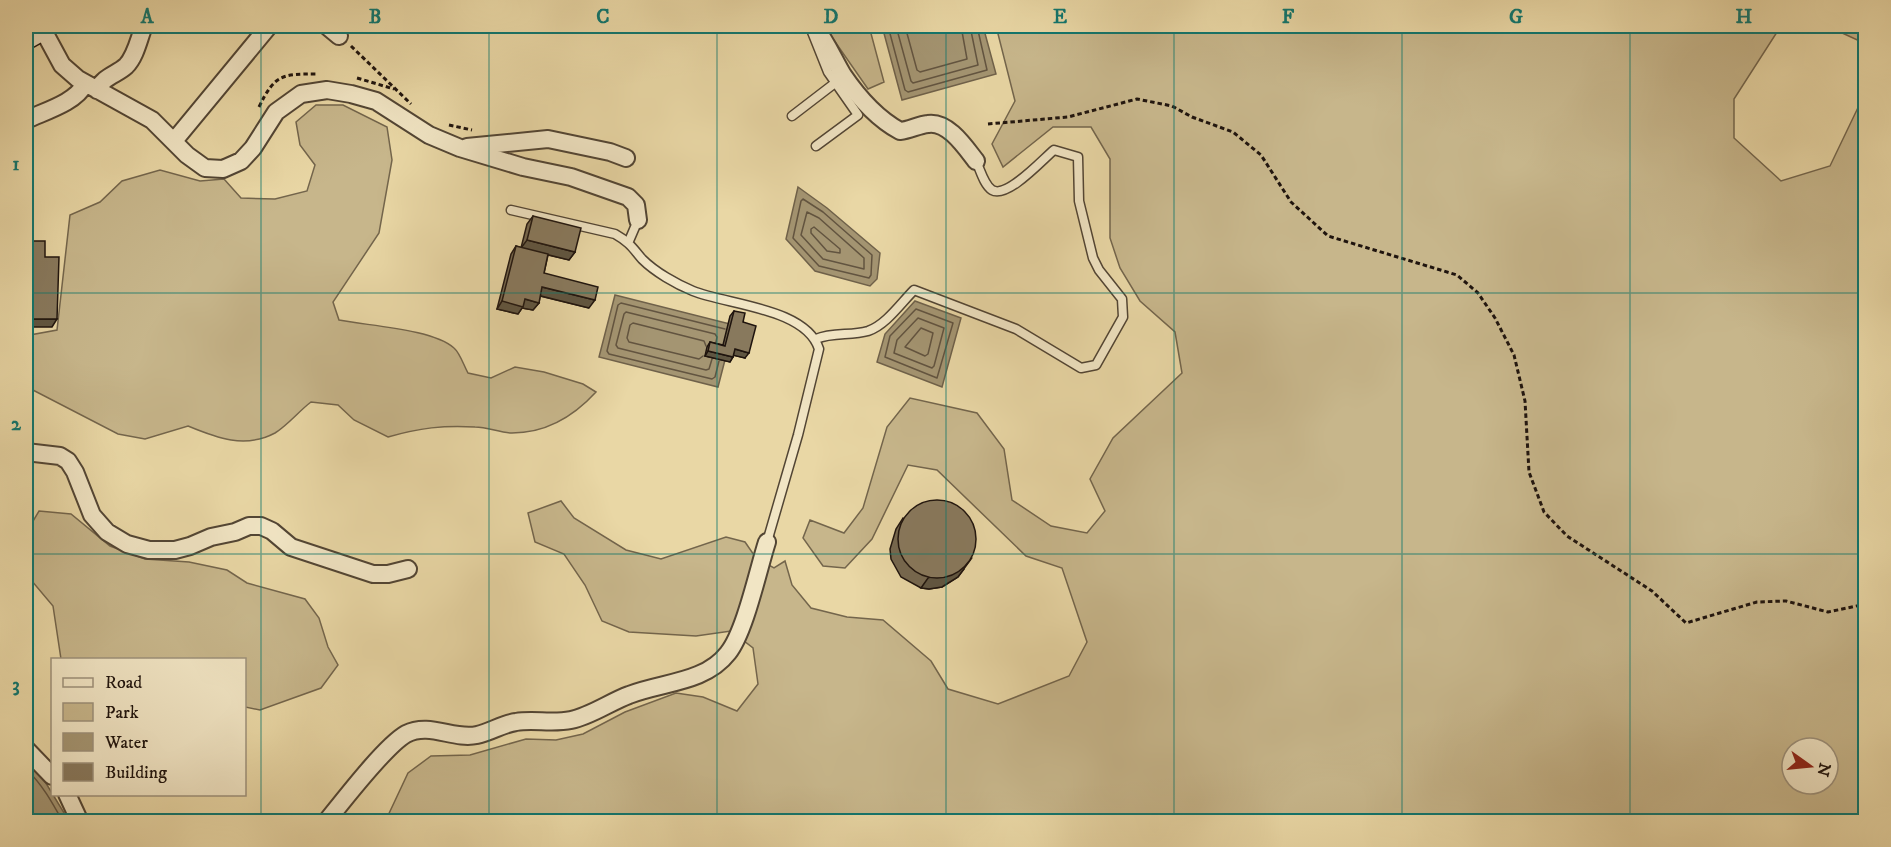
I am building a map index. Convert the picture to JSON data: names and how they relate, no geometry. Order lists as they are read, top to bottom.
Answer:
{
  "legend": [
    "Road",
    "Park",
    "Water",
    "Building"
  ],
  "north": "right",
  "grid": {
    "columns": [
      "A",
      "B",
      "C",
      "D",
      "E",
      "F",
      "G",
      "H"
    ],
    "rows": ["1", "2", "3"]
  }
}
